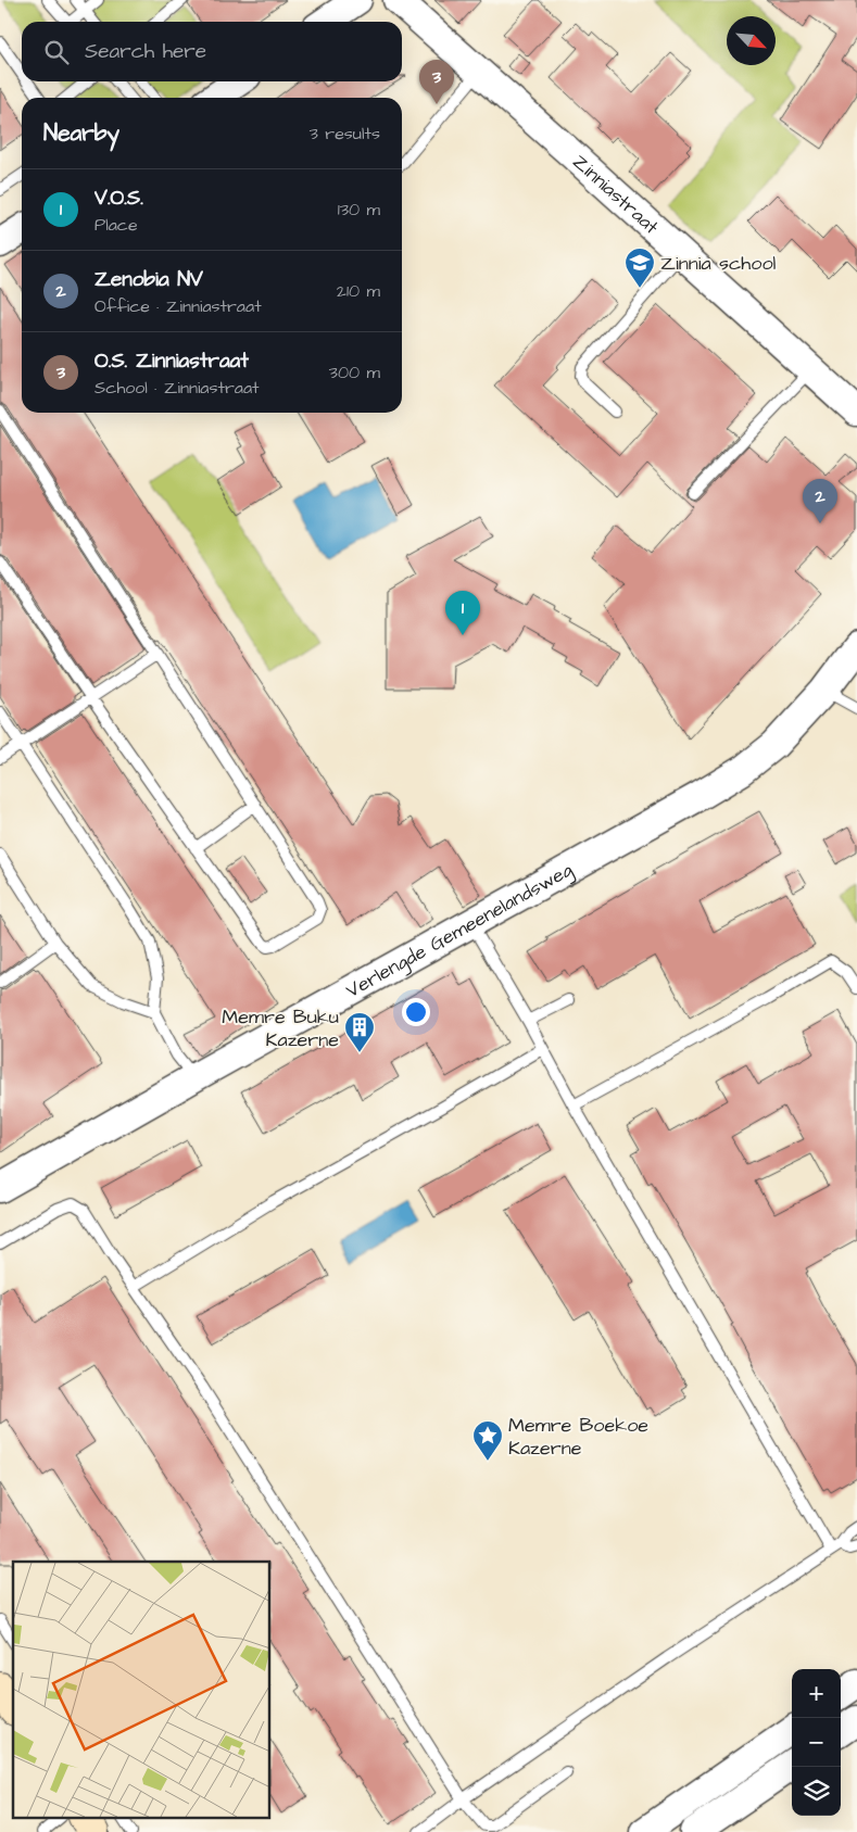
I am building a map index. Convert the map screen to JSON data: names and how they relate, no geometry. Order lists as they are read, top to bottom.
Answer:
{
  "streets": {
    "street": ["Zinniastraat", "Verlengde Gemeenelandsweg"]
  },
  "places": {
    "school or university": ["Zinnia school"],
    "building": ["Memre Buku Kazerne"],
    "place": ["Memre Boekoe Kazerne"]
  },
  "north": "bottom right",
  "page": {
    "search": "Search here",
    "pins": ["3", "2", "1"],
    "heading": ["Nearby", "3 results"],
    "list": [
      {
        "mark": "1",
        "name": "V.O.S.",
        "note": "Place",
        "value": "130 m"
      },
      {
        "mark": "2",
        "name": "Zenobia NV",
        "note": "Office · Zinniastraat",
        "value": "210 m"
      },
      {
        "mark": "3",
        "name": "O.S. Zinniastraat",
        "note": "School · Zinniastraat",
        "value": "300 m"
      }
    ],
    "map_buttons": ["+", "−"]
  }
}
